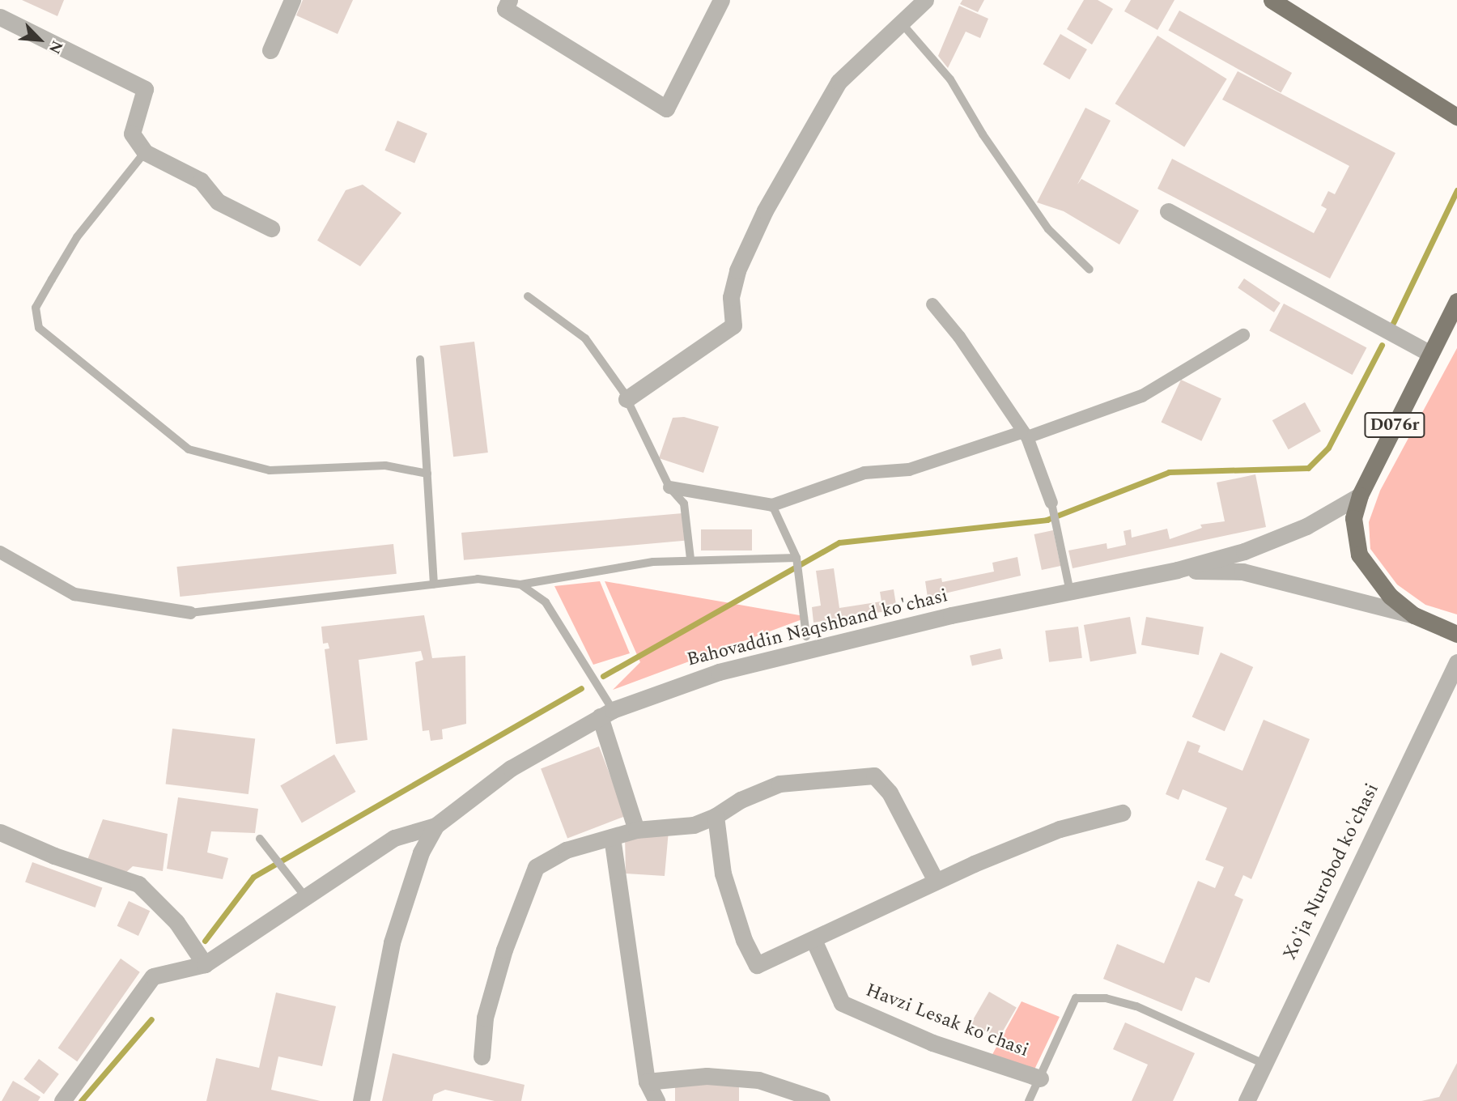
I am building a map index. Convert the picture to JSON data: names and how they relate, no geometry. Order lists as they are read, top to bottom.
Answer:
{
  "streets": {
    "main road": ["D076r"],
    "street": ["Bahovaddin Naqshband ko'chasi", "Xo'ja Nurobod ko'chasi", "Havzi Lesak ko'chasi"]
  },
  "crossings": [
    ["D076r", "Bahovaddin Naqshband ko'chasi"]
  ],
  "north": "bottom right"
}
